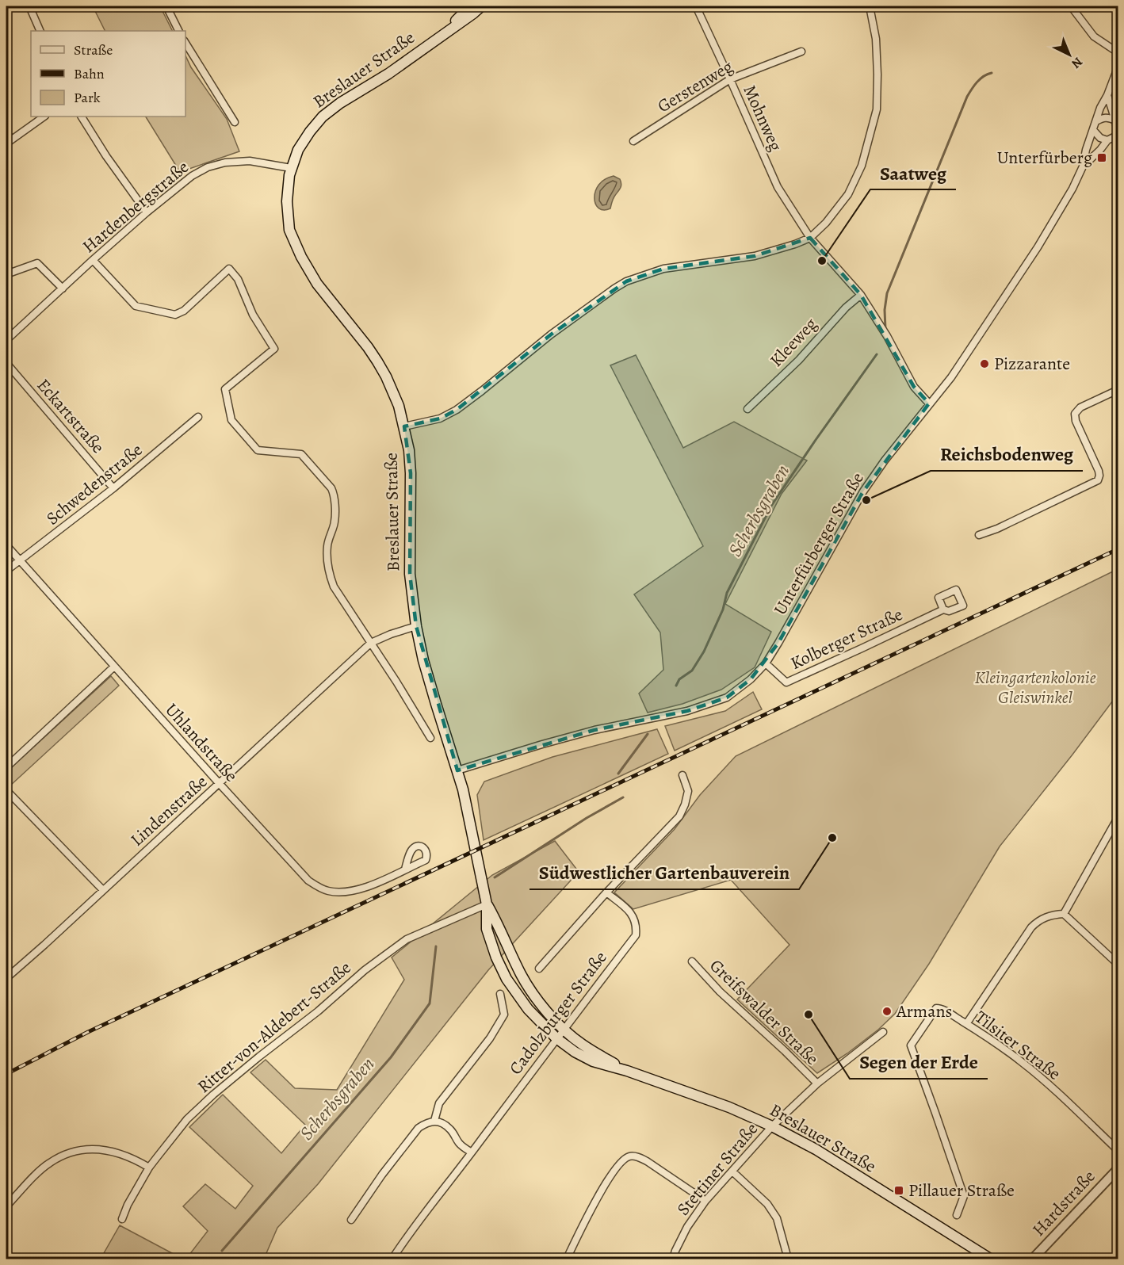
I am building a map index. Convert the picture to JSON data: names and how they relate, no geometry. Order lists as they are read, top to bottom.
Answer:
{
  "streets": {
    "main road": ["Breslauer Straße"],
    "street": [
      "Gerstenweg",
      "Mohnweg",
      "Hardenbergstraße",
      "Kleeweg",
      "Eckartstraße",
      "Schwedenstraße",
      "Unterfürberger Straße",
      "Kolberger Straße",
      "Uhlandstraße",
      "Lindenstraße",
      "Greifswalder Straße",
      "Cadolzburger Straße",
      "Ritter-von-Aldebert-Straße",
      "Tilsiter Straße",
      "Stettiner Straße",
      "Hardstraße"
    ]
  },
  "crossings": [
    ["Breslauer Straße", "Hardenbergstraße"],
    ["Breslauer Straße", "Unterfürberger Straße"],
    ["Breslauer Straße", "Lindenstraße"],
    ["Breslauer Straße", "Cadolzburger Straße"],
    ["Breslauer Straße", "Ritter-von-Aldebert-Straße"],
    ["Breslauer Straße", "Stettiner Straße"],
    ["Gerstenweg", "Mohnweg"],
    ["Mohnweg", "Kleeweg"],
    ["Mohnweg", "Unterfürberger Straße"],
    ["Eckartstraße", "Schwedenstraße"],
    ["Schwedenstraße", "Uhlandstraße"],
    ["Unterfürberger Straße", "Kolberger Straße"],
    ["Uhlandstraße", "Lindenstraße"],
    ["Greifswalder Straße", "Stettiner Straße"]
  ],
  "water": ["Scherbsgraben"],
  "parks": ["Kleingartenkolonie Gleiswinkel"],
  "places": {
    "transit": ["Unterfürberg", "Pillauer Straße"],
    "other": [
      "Saatweg",
      "Pizzarante",
      "Reichsbodenweg",
      "Südwestlicher Gartenbauverein",
      "Armans",
      "Segen der Erde"
    ]
  },
  "legend": ["Straße", "Bahn", "Park"],
  "north": "bottom right"
}
